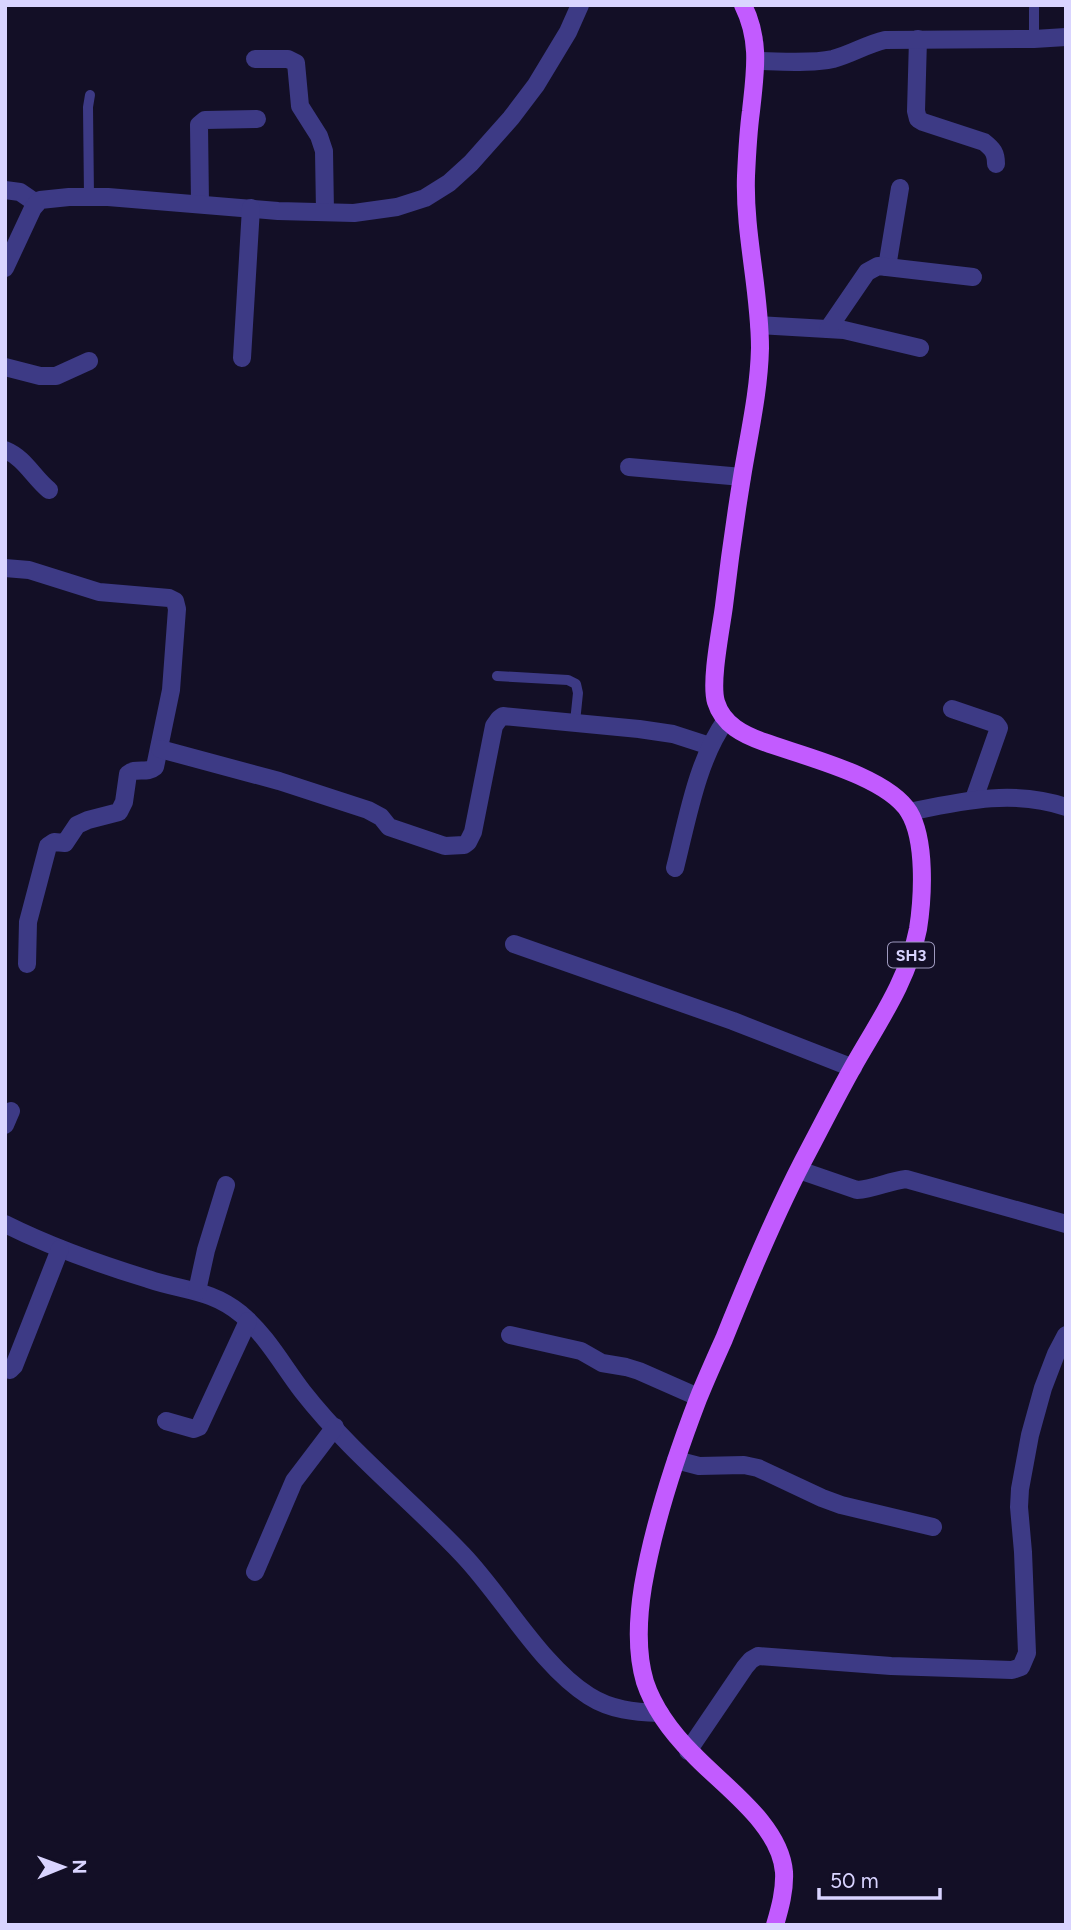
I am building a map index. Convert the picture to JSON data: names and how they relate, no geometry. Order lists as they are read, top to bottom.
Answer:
{
  "streets": {
    "main road": ["SH3"]
  },
  "scale_bar": "50 m",
  "north": "right"
}
